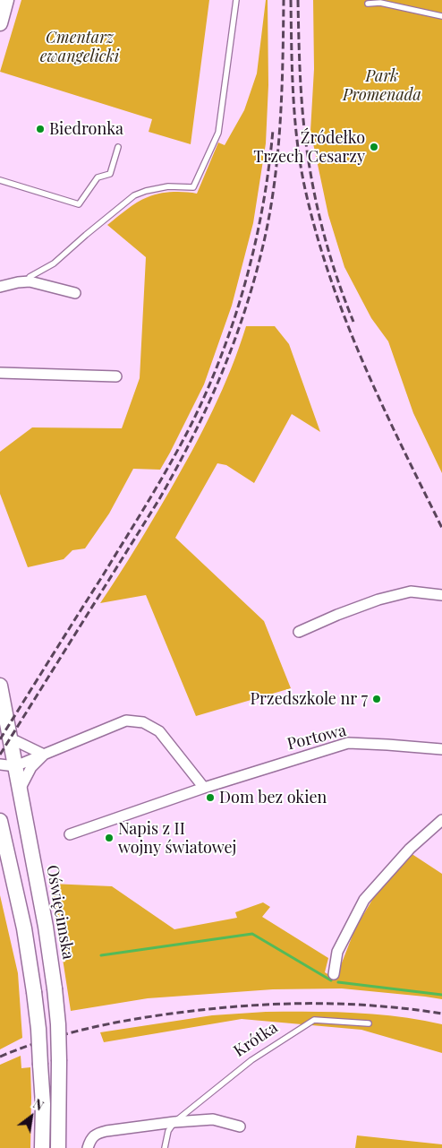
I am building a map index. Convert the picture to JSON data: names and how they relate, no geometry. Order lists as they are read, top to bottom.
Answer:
{
  "streets": {
    "main road": ["Oświęcimska"],
    "street": ["Portowa"],
    "lane": ["Krótka"]
  },
  "parks": ["Cmentarz ewangelicki", "Park Promenada"],
  "places": [
    "Biedronka",
    "Źródełko Trzech Cesarzy",
    "Przedszkole nr 7",
    "Dom bez okien",
    "Napis z II wojny światowej"
  ],
  "north": "top right"
}
